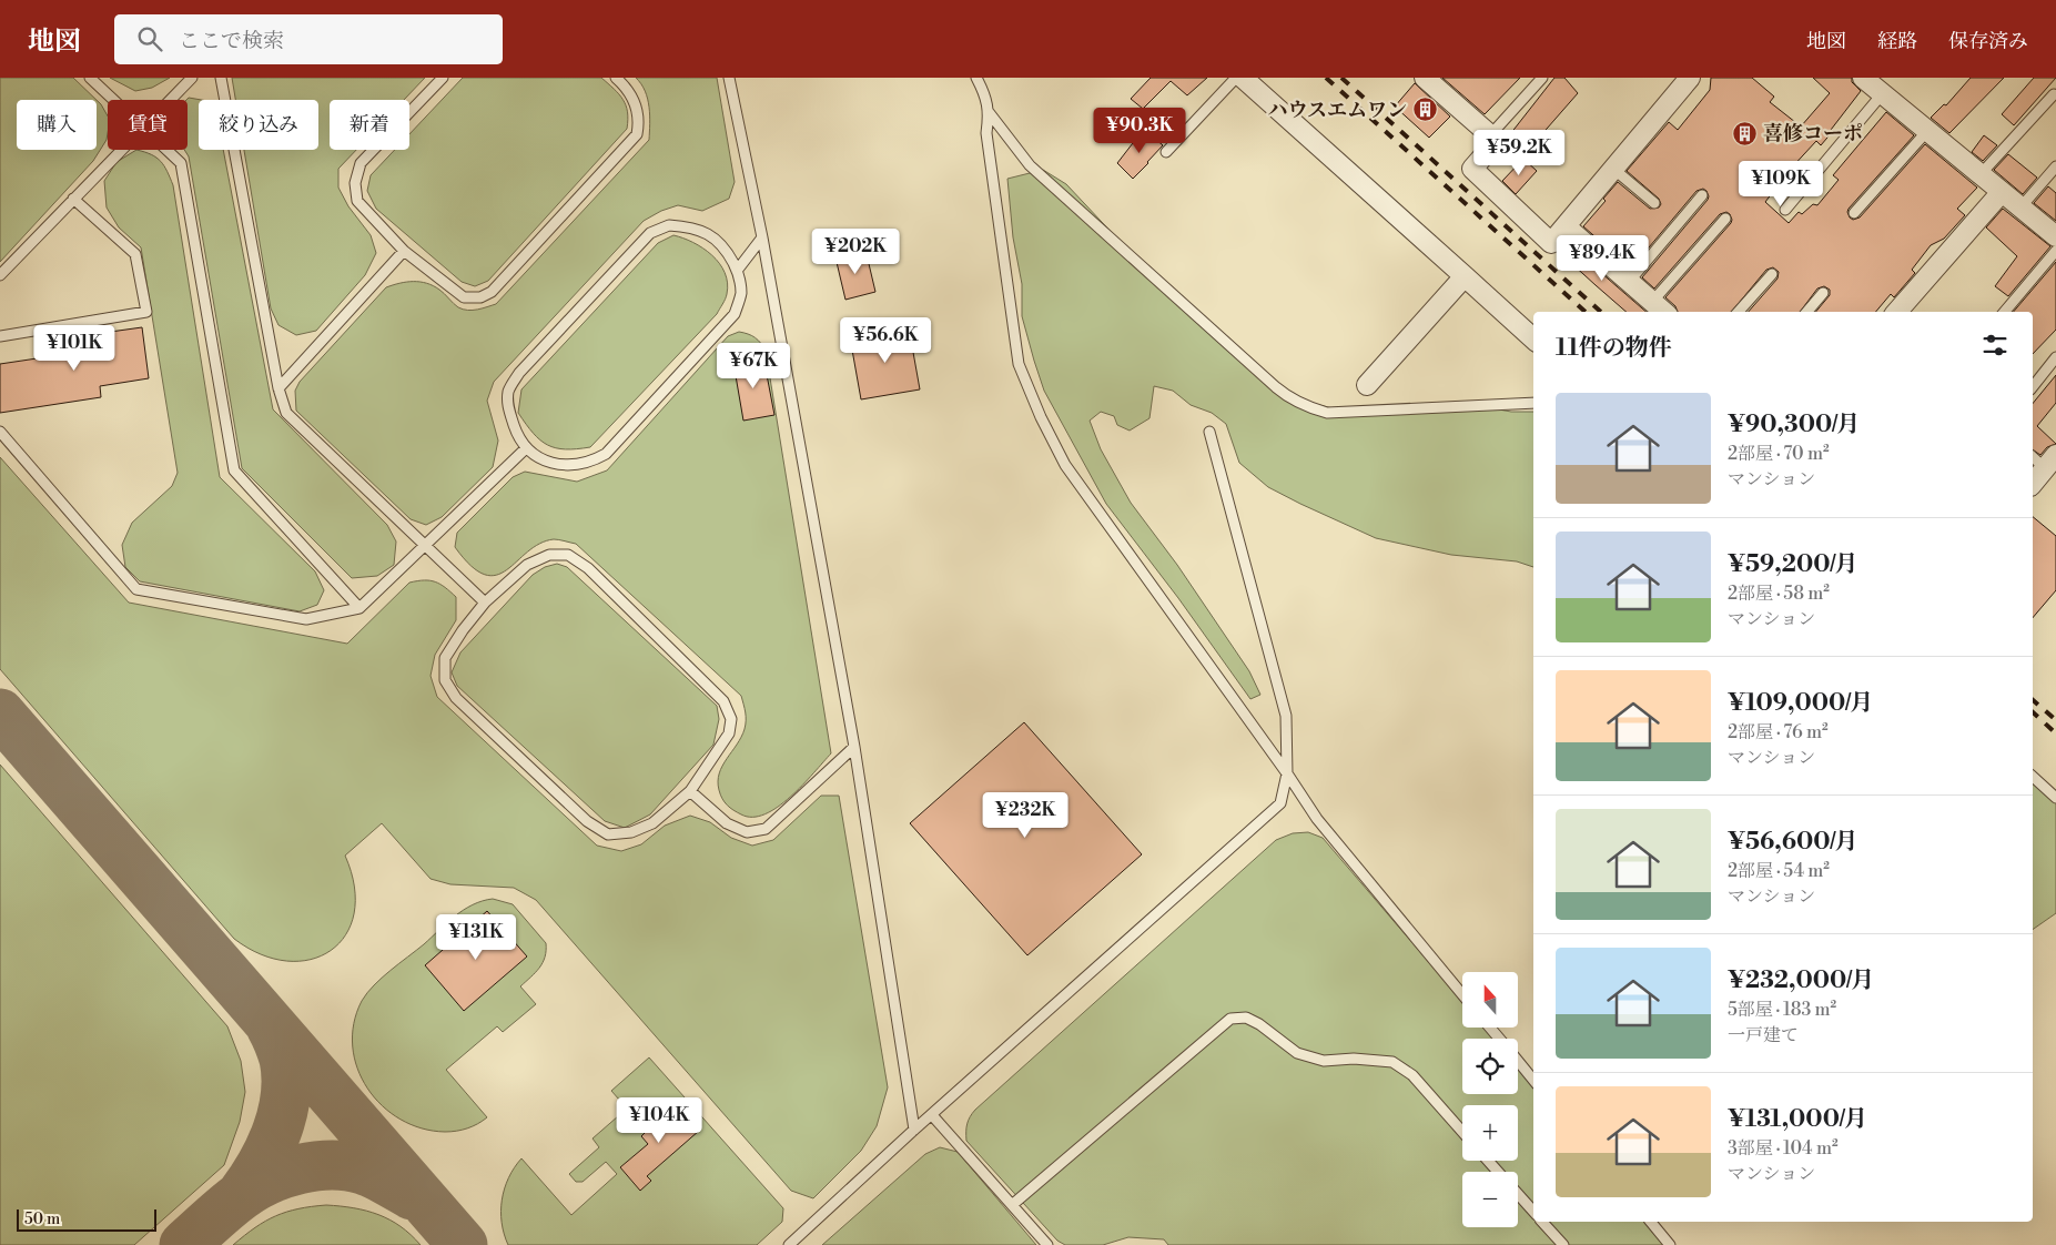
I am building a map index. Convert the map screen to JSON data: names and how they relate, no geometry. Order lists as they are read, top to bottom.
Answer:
{
  "places": {
    "building": ["ハウスエムワン", "喜修コーポ"]
  },
  "scale_bar": "50 m",
  "north": "top",
  "page": {
    "header": "地図",
    "search": "ここで検索",
    "nav": ["地図", "経路", "保存済み"],
    "chip": [
      "購入",
      "賃貸",
      "絞り込み",
      "新着"
    ],
    "price": [
      "¥90.3K",
      "¥59.2K",
      "¥109K",
      "¥202K",
      "¥89.4K",
      "¥56.6K",
      "¥101K",
      "¥67K",
      "¥232K",
      "¥131K",
      "¥104K"
    ],
    "heading": "11件の物件",
    "list": [
      {
        "name": "¥90,300/月",
        "note": "2部屋 · 70 m² · マンション"
      },
      {
        "name": "¥59,200/月",
        "note": "2部屋 · 58 m² · マンション"
      },
      {
        "name": "¥109,000/月",
        "note": "2部屋 · 76 m² · マンション"
      },
      {
        "name": "¥56,600/月",
        "note": "2部屋 · 54 m² · マンション"
      },
      {
        "name": "¥232,000/月",
        "note": "5部屋 · 183 m² · 一戸建て"
      },
      {
        "name": "¥131,000/月",
        "note": "3部屋 · 104 m² · マンション"
      }
    ],
    "map_buttons": ["+", "−"],
    "scale": "50 m"
  }
}
